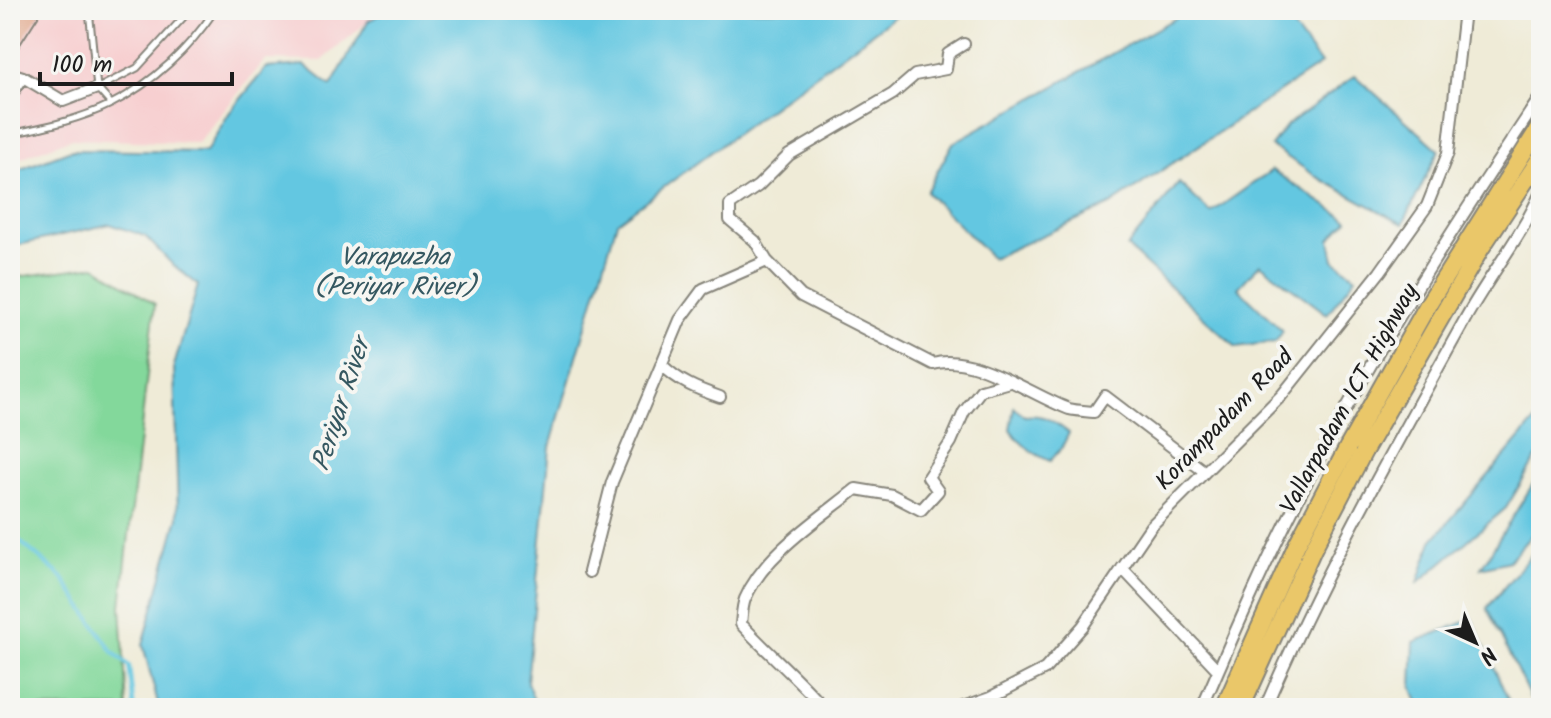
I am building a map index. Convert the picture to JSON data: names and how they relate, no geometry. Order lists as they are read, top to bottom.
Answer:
{
  "streets": {
    "highway": ["Vallarpadam ICT Highway"],
    "street": ["Korampadam Road"]
  },
  "water": ["Varapuzha (Periyar River)", "Periyar River"],
  "scale_bar": "100 m",
  "north": "bottom right"
}
